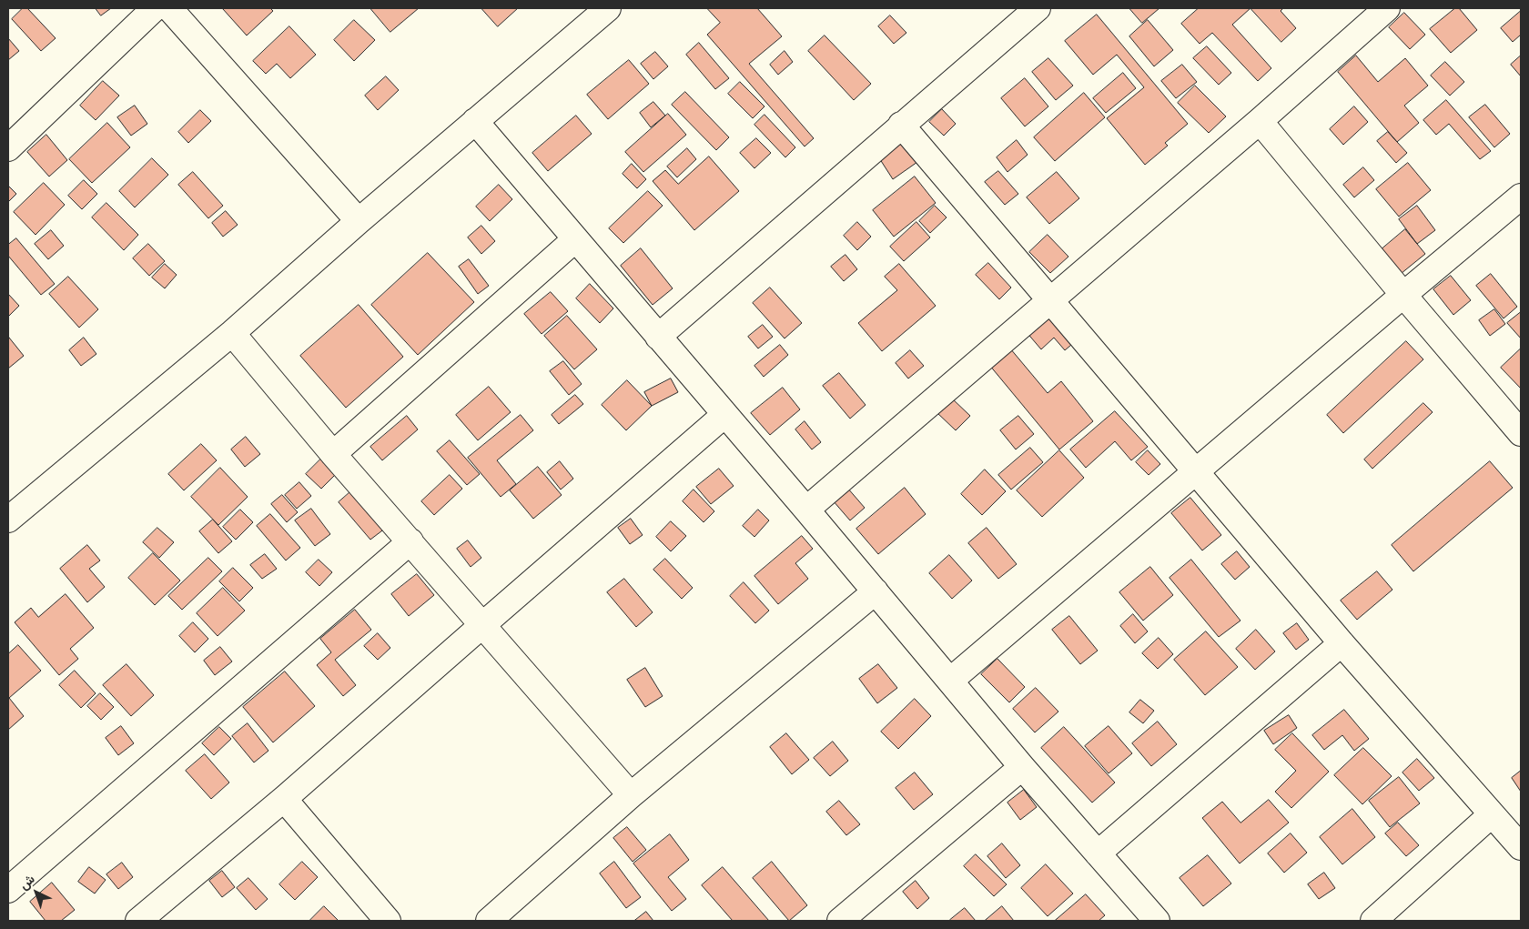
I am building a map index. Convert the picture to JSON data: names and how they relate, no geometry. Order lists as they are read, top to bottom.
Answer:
{
  "north": "top left"
}
